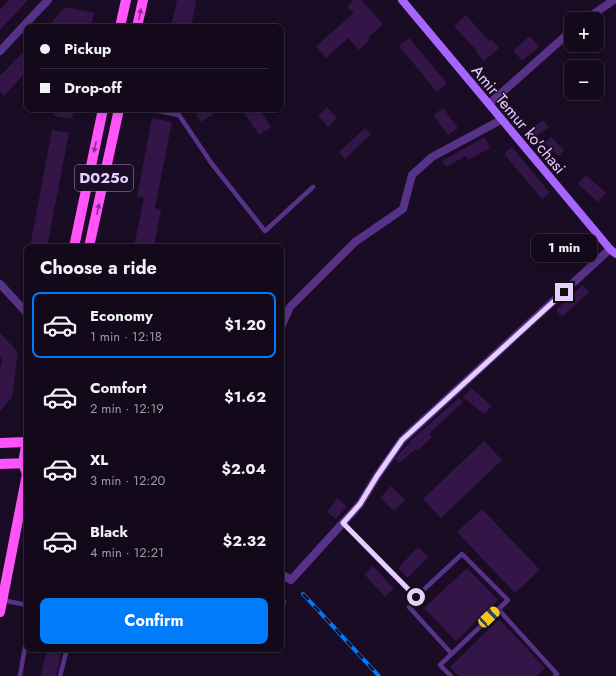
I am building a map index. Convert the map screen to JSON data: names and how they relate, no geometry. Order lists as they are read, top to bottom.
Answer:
{
  "streets": {
    "main road": ["Amir Temur ko'chasi", "D025o"]
  },
  "page": {
    "map_buttons": ["+", "−"],
    "banner": ["Pickup", "Drop-off"],
    "bubble": "1 min",
    "heading": "Choose a ride",
    "list": [
      {
        "name": "Economy",
        "note": "1 min · 12:18",
        "value": "$1.20"
      },
      {
        "name": "Comfort",
        "note": "2 min · 12:19",
        "value": "$1.62"
      },
      {
        "name": "XL",
        "note": "3 min · 12:20",
        "value": "$2.04"
      },
      {
        "name": "Black",
        "note": "4 min · 12:21",
        "value": "$2.32"
      }
    ],
    "buttons": "Confirm"
  }
}
